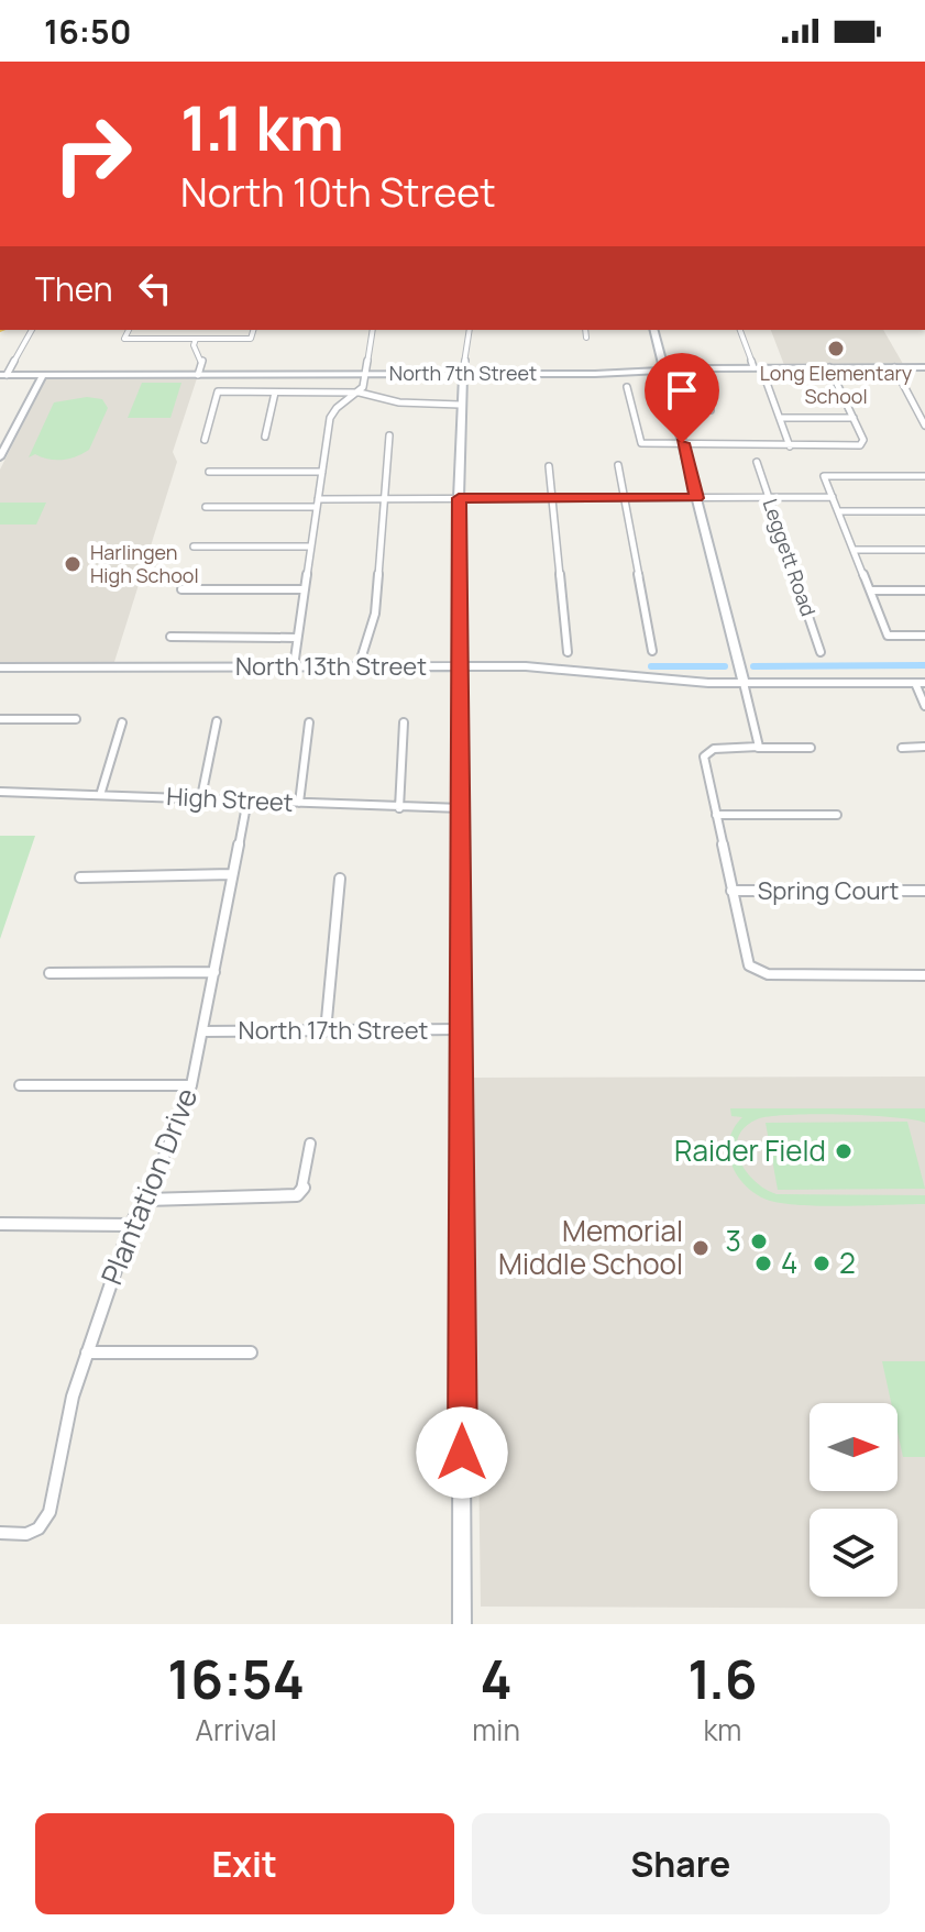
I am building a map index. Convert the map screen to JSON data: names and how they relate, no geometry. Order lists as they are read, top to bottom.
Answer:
{
  "streets": {
    "street": [
      "North 7th Street",
      "Leggett Road",
      "North 13th Street",
      "High Street",
      "Spring Court",
      "North 17th Street",
      "Plantation Drive"
    ]
  },
  "crossings": [
    ["High Street", "Plantation Drive"],
    ["North 17th Street", "Plantation Drive"]
  ],
  "places": [
    "Long Elementary School",
    "Harlingen High School",
    "Raider Field",
    "3",
    "Memorial Middle School",
    "4",
    "2"
  ],
  "north": "right",
  "page": {
    "status": "16:50",
    "turn": ["1.1 km", "North 10th Street"],
    "then": "Then",
    "eta": [
      "16:54",
      "Arrival",
      "4",
      "min",
      "1.6",
      "km"
    ],
    "buttons": ["Exit", "Share"]
  }
}
